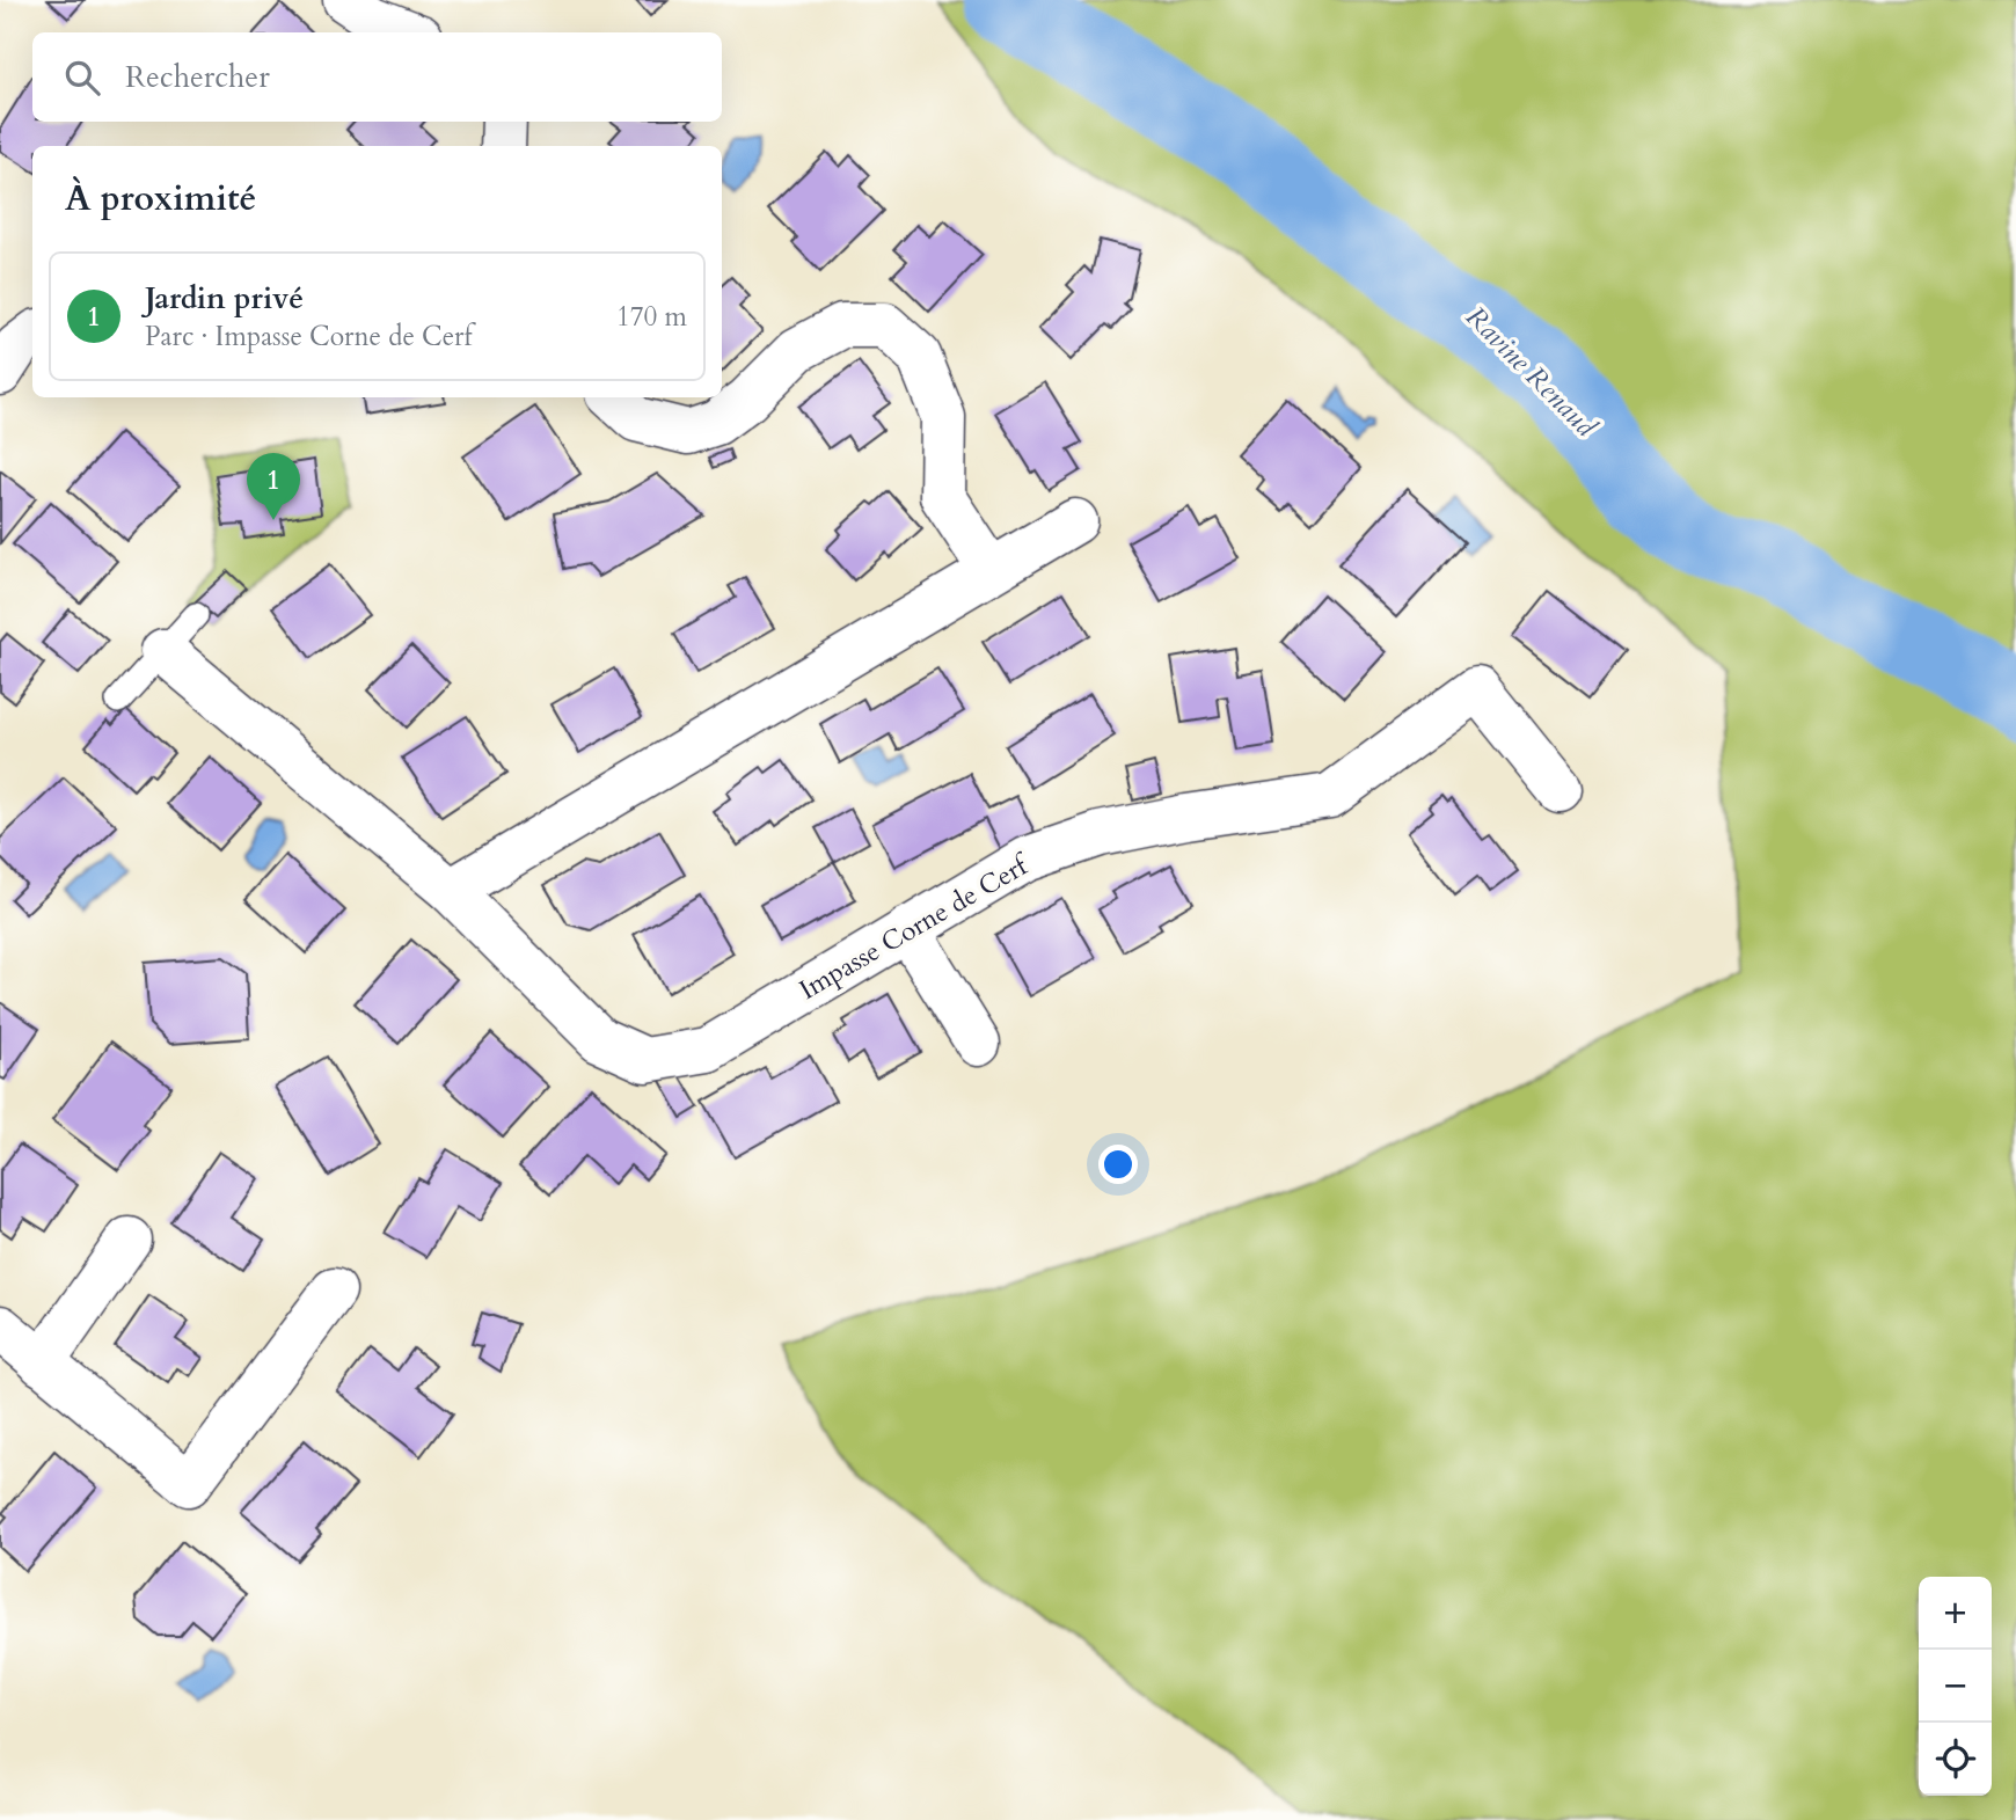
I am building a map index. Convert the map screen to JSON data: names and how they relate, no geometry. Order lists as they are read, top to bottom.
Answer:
{
  "streets": {
    "street": ["Impasse Corne de Cerf"]
  },
  "water": ["Ravine Renaud"],
  "page": {
    "search": "Rechercher",
    "heading": "À proximité",
    "list": [
      {
        "mark": "1",
        "name": "Jardin privé",
        "note": "Parc · Impasse Corne de Cerf",
        "value": "170 m"
      }
    ],
    "pins": "1",
    "map_buttons": ["+", "−"]
  }
}
